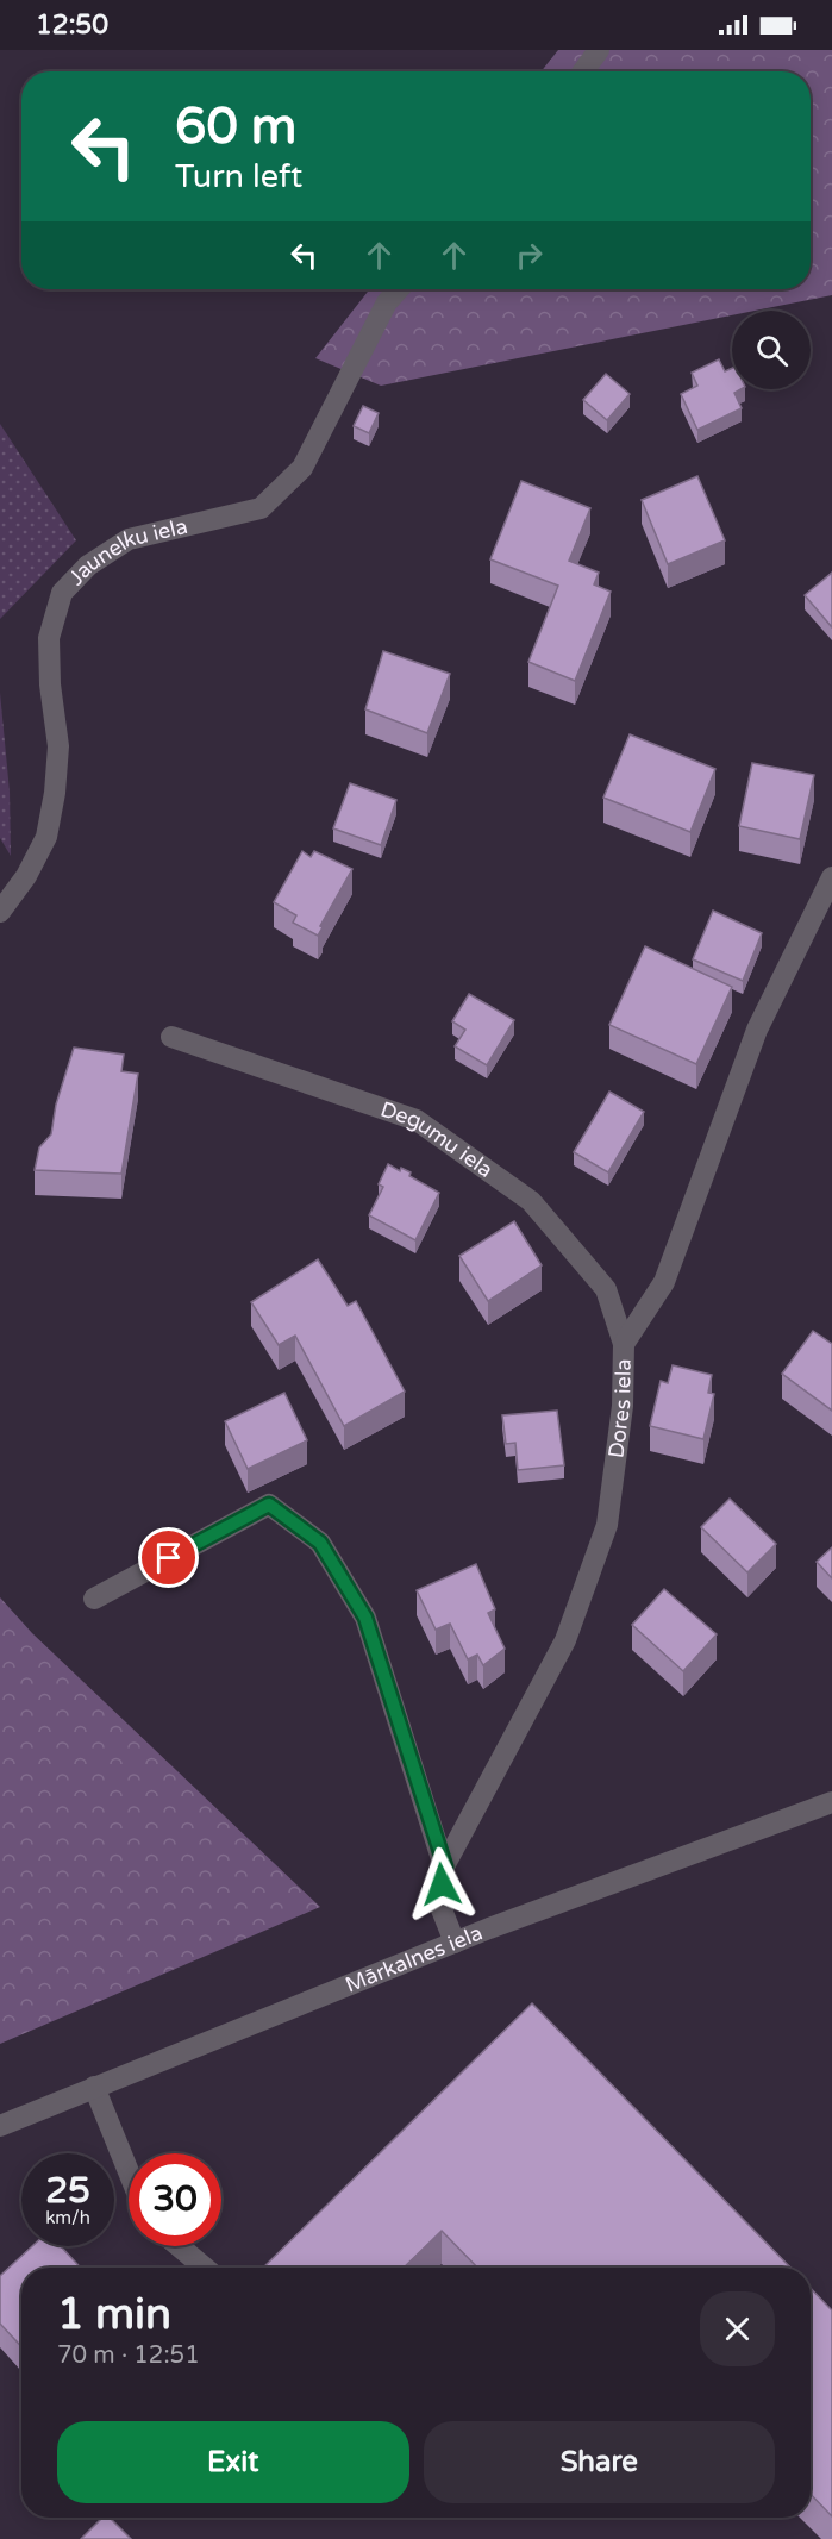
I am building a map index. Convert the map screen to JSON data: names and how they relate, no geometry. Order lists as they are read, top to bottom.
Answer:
{
  "streets": {
    "street": [
      "Jaunelku iela",
      "Degumu iela",
      "Dores iela",
      "Mārkalnes iela"
    ]
  },
  "crossings": [
    ["Degumu iela", "Dores iela"],
    ["Dores iela", "Mārkalnes iela"]
  ],
  "page": {
    "status": "12:50",
    "turn": ["60 m", "Turn left"],
    "speed": "25 km/h",
    "limit": "30",
    "heading": ["1 min", "70 m · 12:51"],
    "buttons": ["Exit", "Share"]
  }
}
